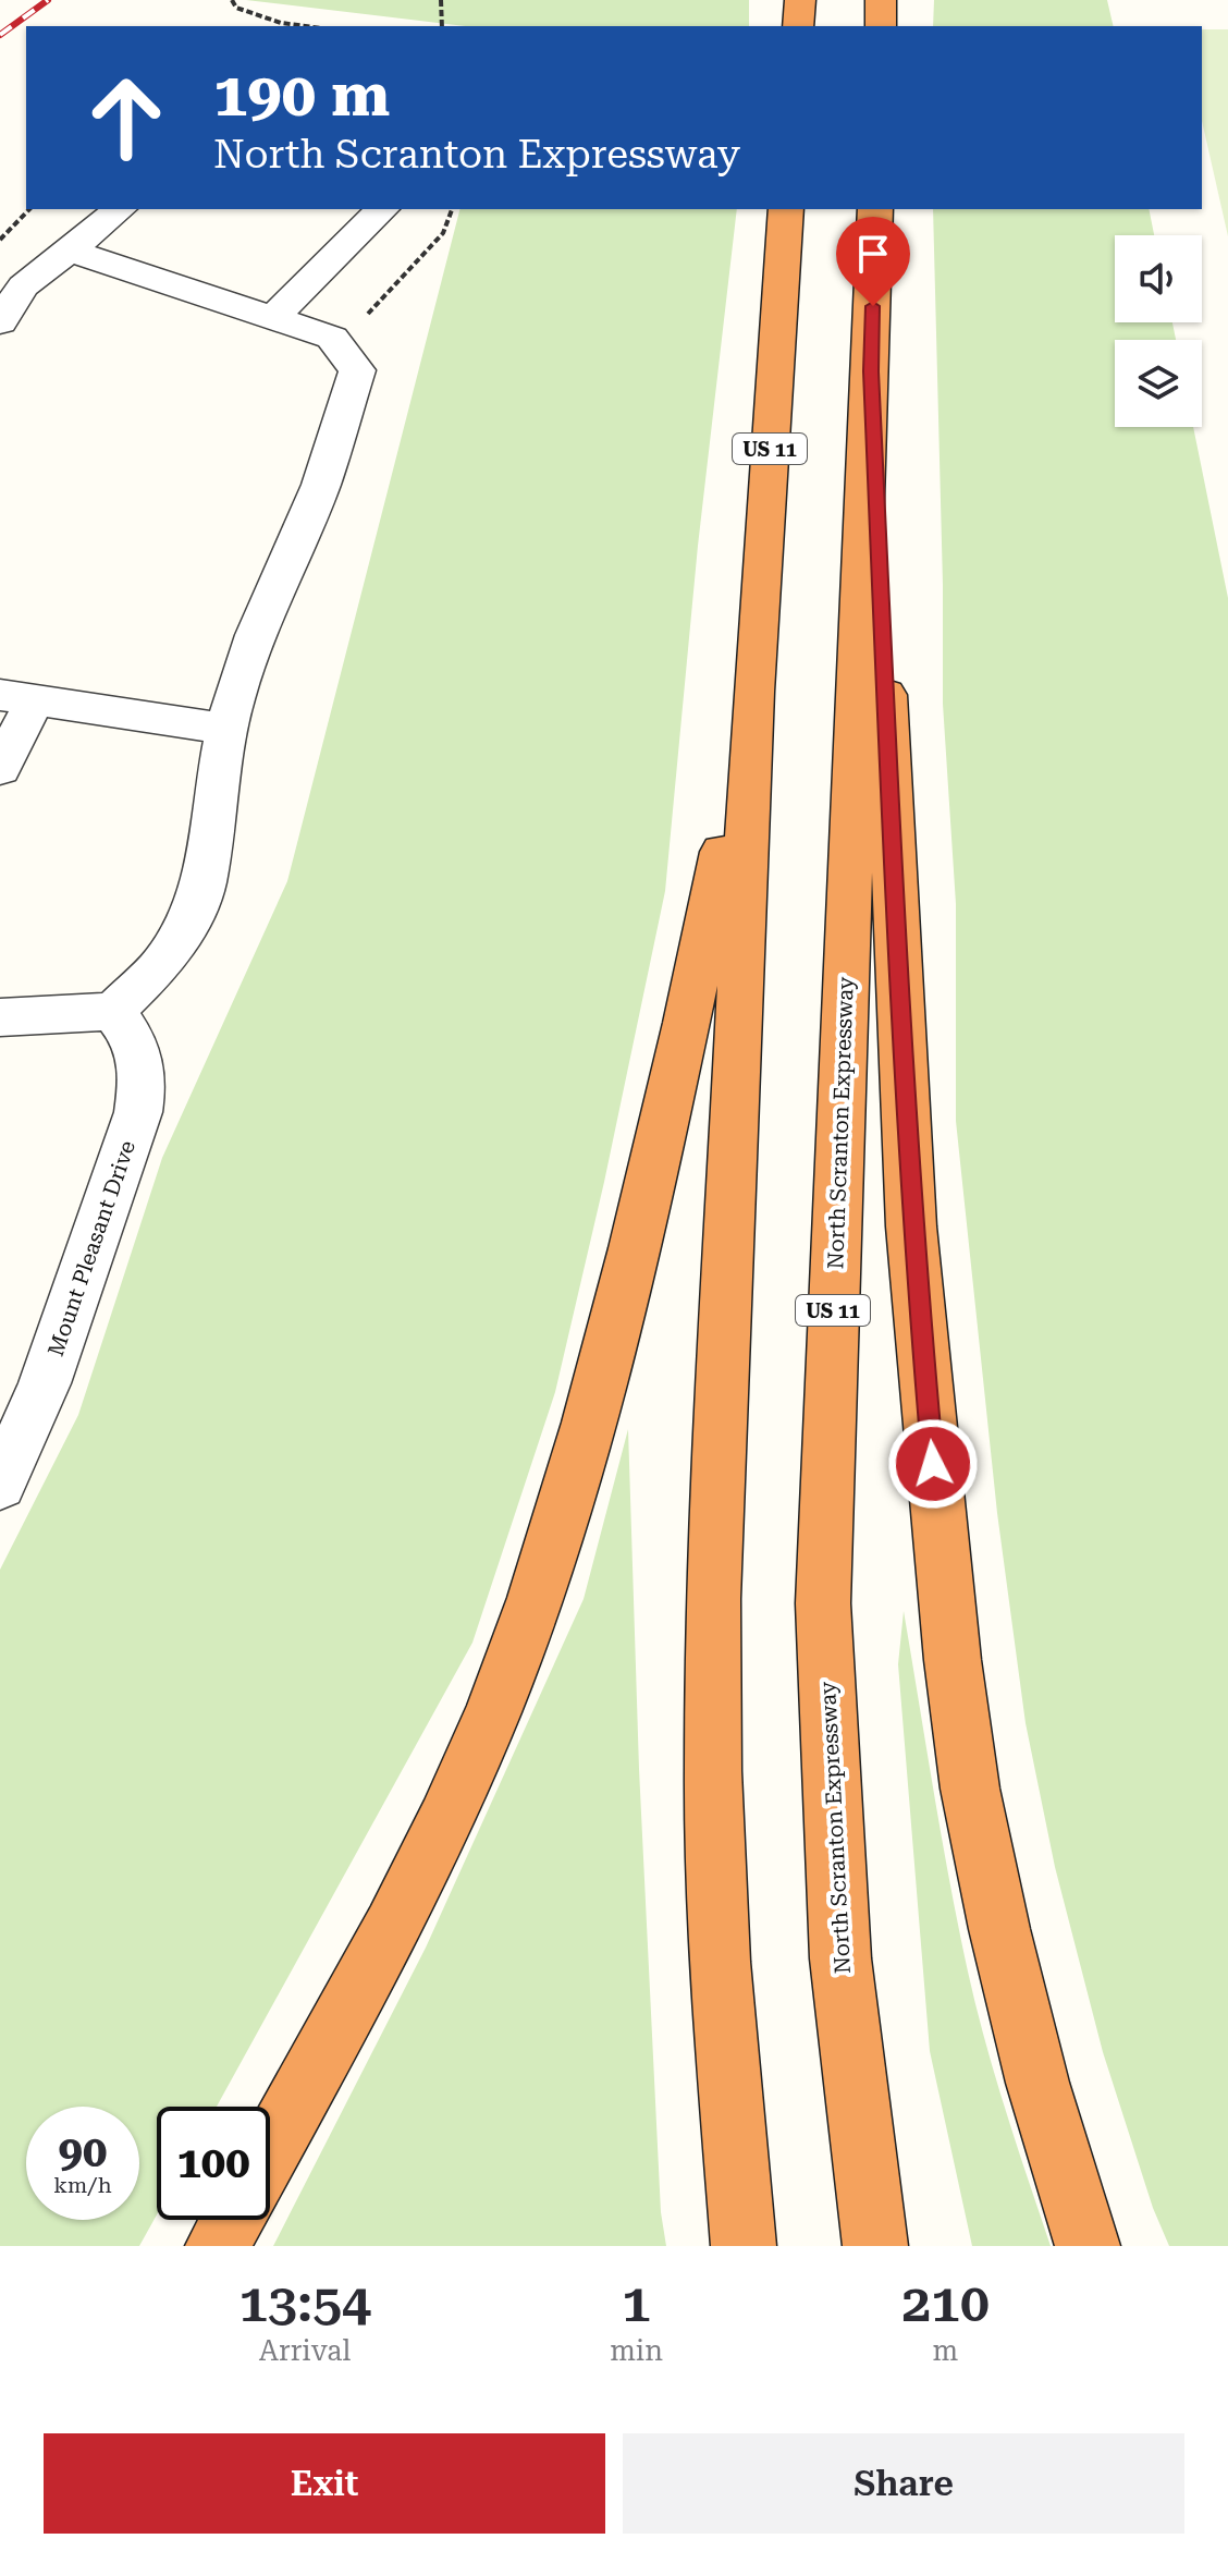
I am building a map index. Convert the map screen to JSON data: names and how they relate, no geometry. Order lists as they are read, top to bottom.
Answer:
{
  "streets": {
    "highway": ["US 11", "North Scranton Expressway"],
    "street": ["Mount Pleasant Drive"]
  },
  "page": {
    "turn": ["190 m", "North Scranton Expressway"],
    "speed": "90 km/h",
    "limit": "100",
    "eta": [
      "13:54",
      "Arrival",
      "1",
      "min",
      "210",
      "m"
    ],
    "buttons": ["Exit", "Share"]
  }
}
